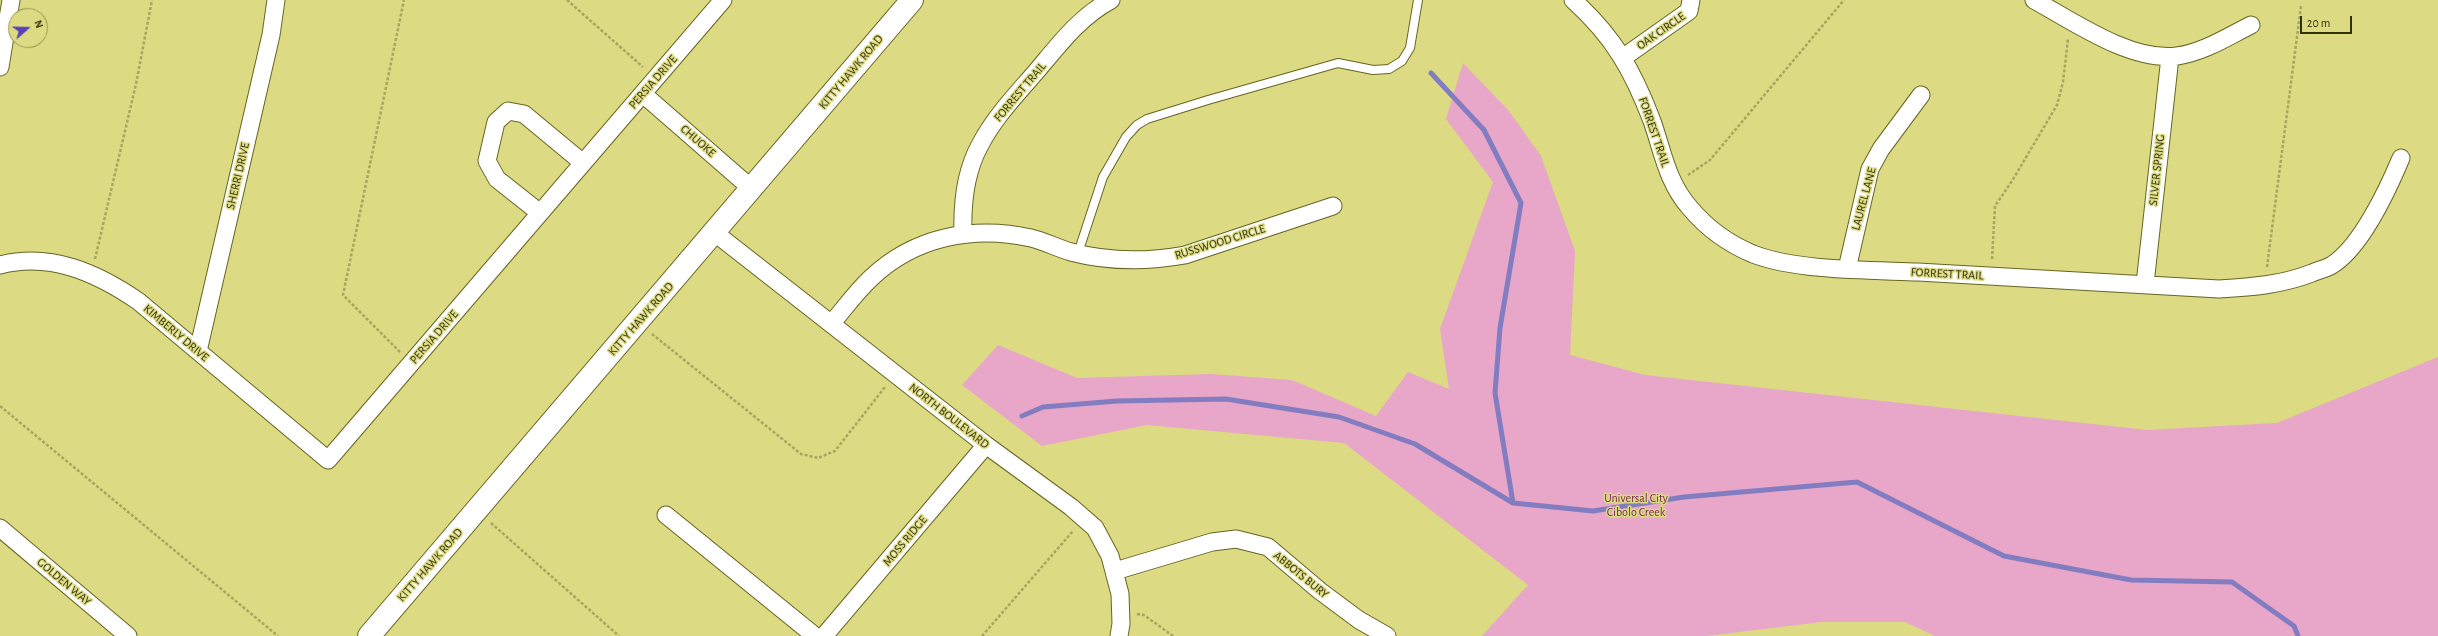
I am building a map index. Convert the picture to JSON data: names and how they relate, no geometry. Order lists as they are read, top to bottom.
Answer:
{
  "streets": {
    "street": [
      "OAK CIRCLE",
      "KITTY HAWK ROAD",
      "PERSIA DRIVE",
      "FORREST TRAIL",
      "CHUOKE",
      "SILVER SPRING",
      "SHERRI DRIVE",
      "LAUREL LANE",
      "RUSSWOOD CIRCLE",
      "KIMBERLY DRIVE",
      "NORTH BOULEVARD",
      "MOSS RIDGE",
      "ABBOTS BURY",
      "GOLDEN WAY"
    ]
  },
  "crossings": [
    ["OAK CIRCLE", "FORREST TRAIL"],
    ["KITTY HAWK ROAD", "CHUOKE"],
    ["KITTY HAWK ROAD", "NORTH BOULEVARD"],
    ["PERSIA DRIVE", "CHUOKE"],
    ["PERSIA DRIVE", "KIMBERLY DRIVE"],
    ["FORREST TRAIL", "SILVER SPRING"],
    ["FORREST TRAIL", "LAUREL LANE"],
    ["FORREST TRAIL", "RUSSWOOD CIRCLE"],
    ["SHERRI DRIVE", "KIMBERLY DRIVE"],
    ["NORTH BOULEVARD", "MOSS RIDGE"],
    ["NORTH BOULEVARD", "ABBOTS BURY"]
  ],
  "parks": ["Universal City Cibolo Creek"],
  "scale_bar": "20 m",
  "north": "right"
}
